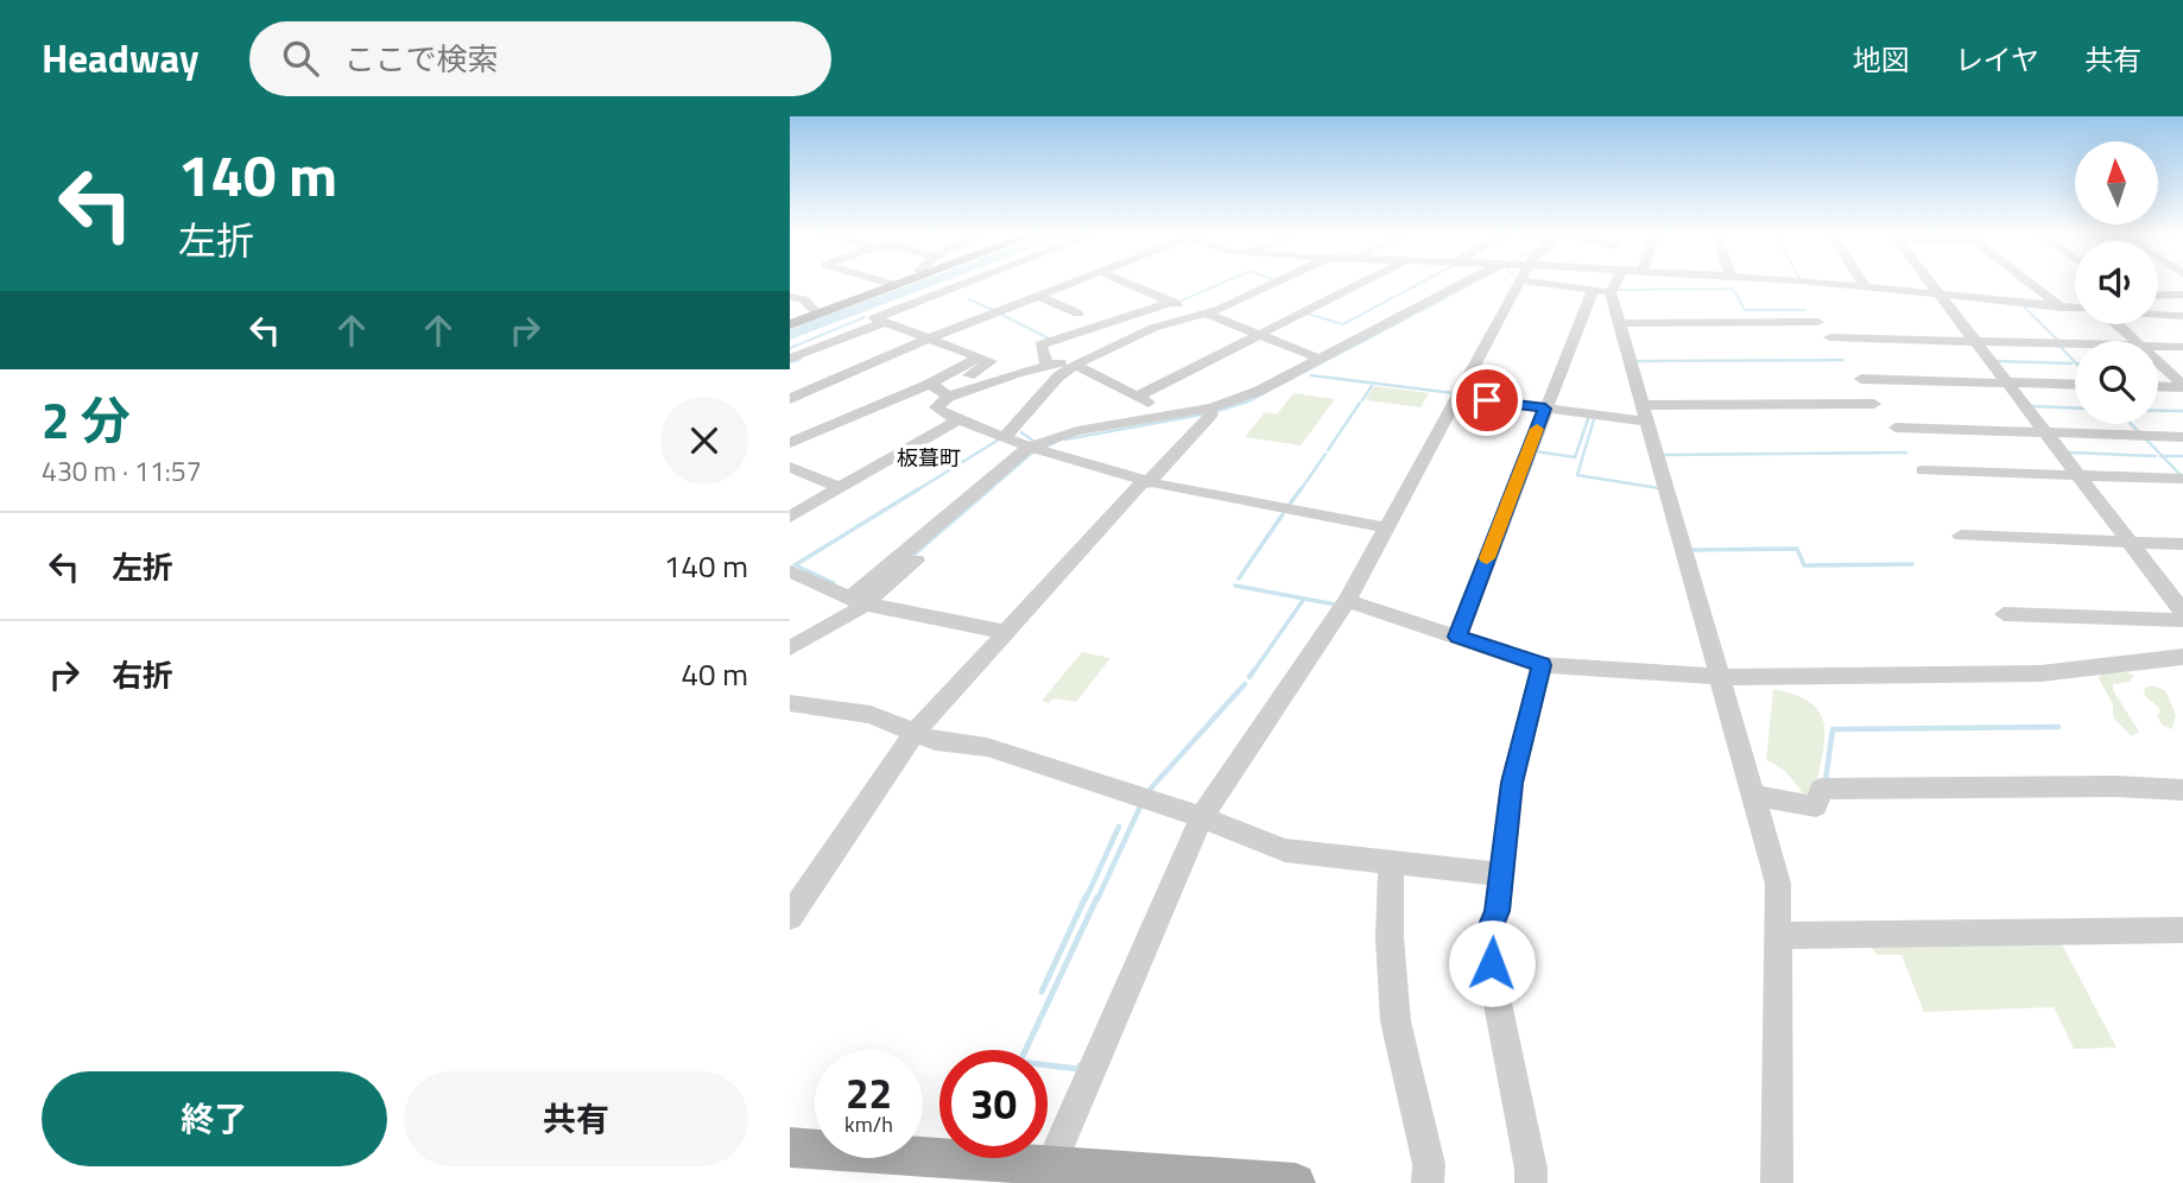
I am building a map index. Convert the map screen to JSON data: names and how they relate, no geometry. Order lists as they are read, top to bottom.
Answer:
{
  "districts": ["板葺町"],
  "north": "top",
  "page": {
    "header": "Headway",
    "search": "ここで検索",
    "nav": ["地図", "レイヤ", "共有"],
    "turn": ["140 m", "左折"],
    "heading": ["2 分", "430 m · 11:57"],
    "list": [
      {
        "name": "左折",
        "value": "140 m"
      },
      {
        "name": "右折",
        "value": "40 m"
      }
    ],
    "speed": "22 km/h",
    "limit": "30",
    "buttons": ["終了", "共有"]
  }
}
